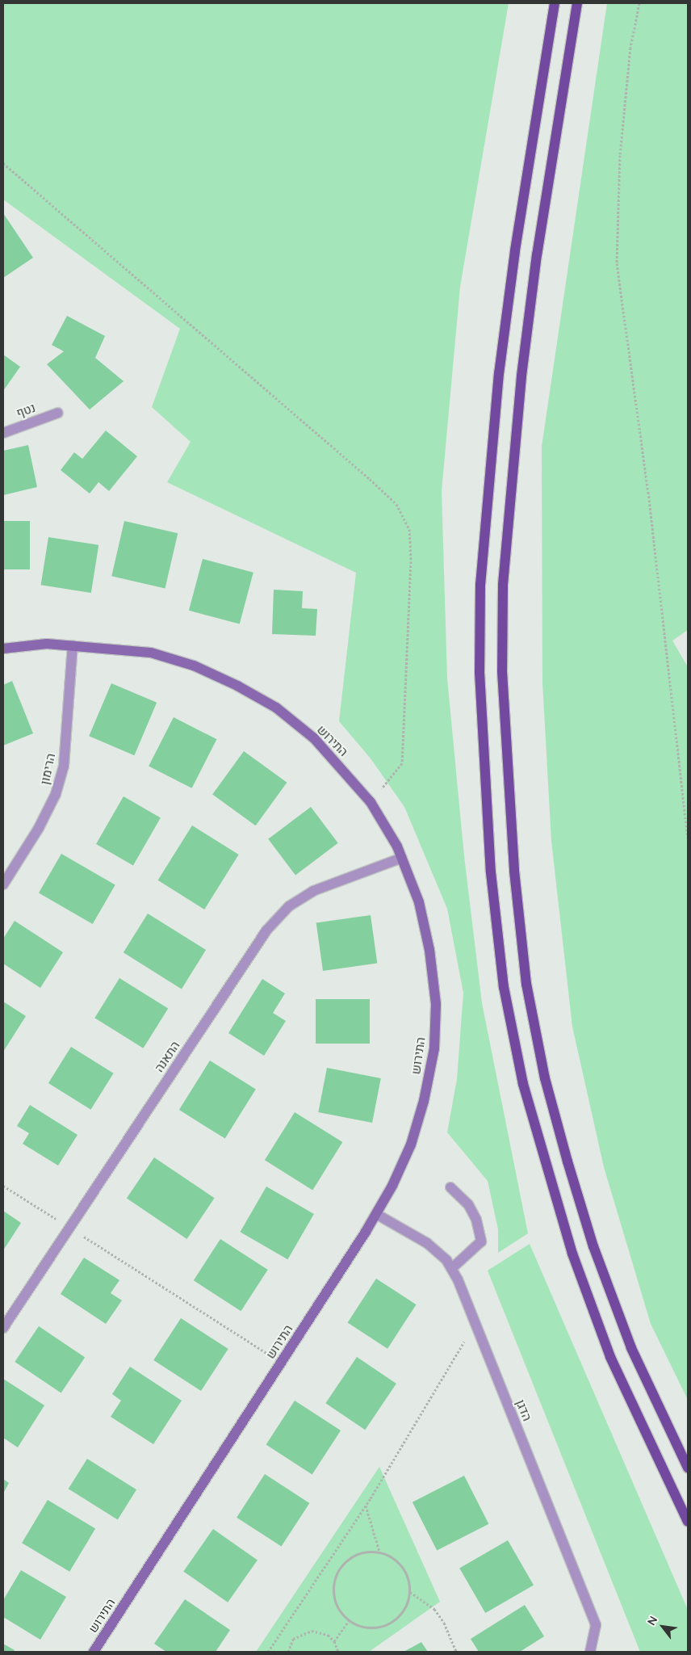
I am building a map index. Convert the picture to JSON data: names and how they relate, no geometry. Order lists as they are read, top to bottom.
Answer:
{
  "streets": {
    "street": [
      "נטף",
      "התירוש",
      "הרימון",
      "התאנה",
      "הדגן"
    ]
  },
  "crossings": [
    ["התירוש", "הרימון"],
    ["התירוש", "התאנה"],
    ["התירוש", "הדגן"]
  ],
  "north": "top left"
}
